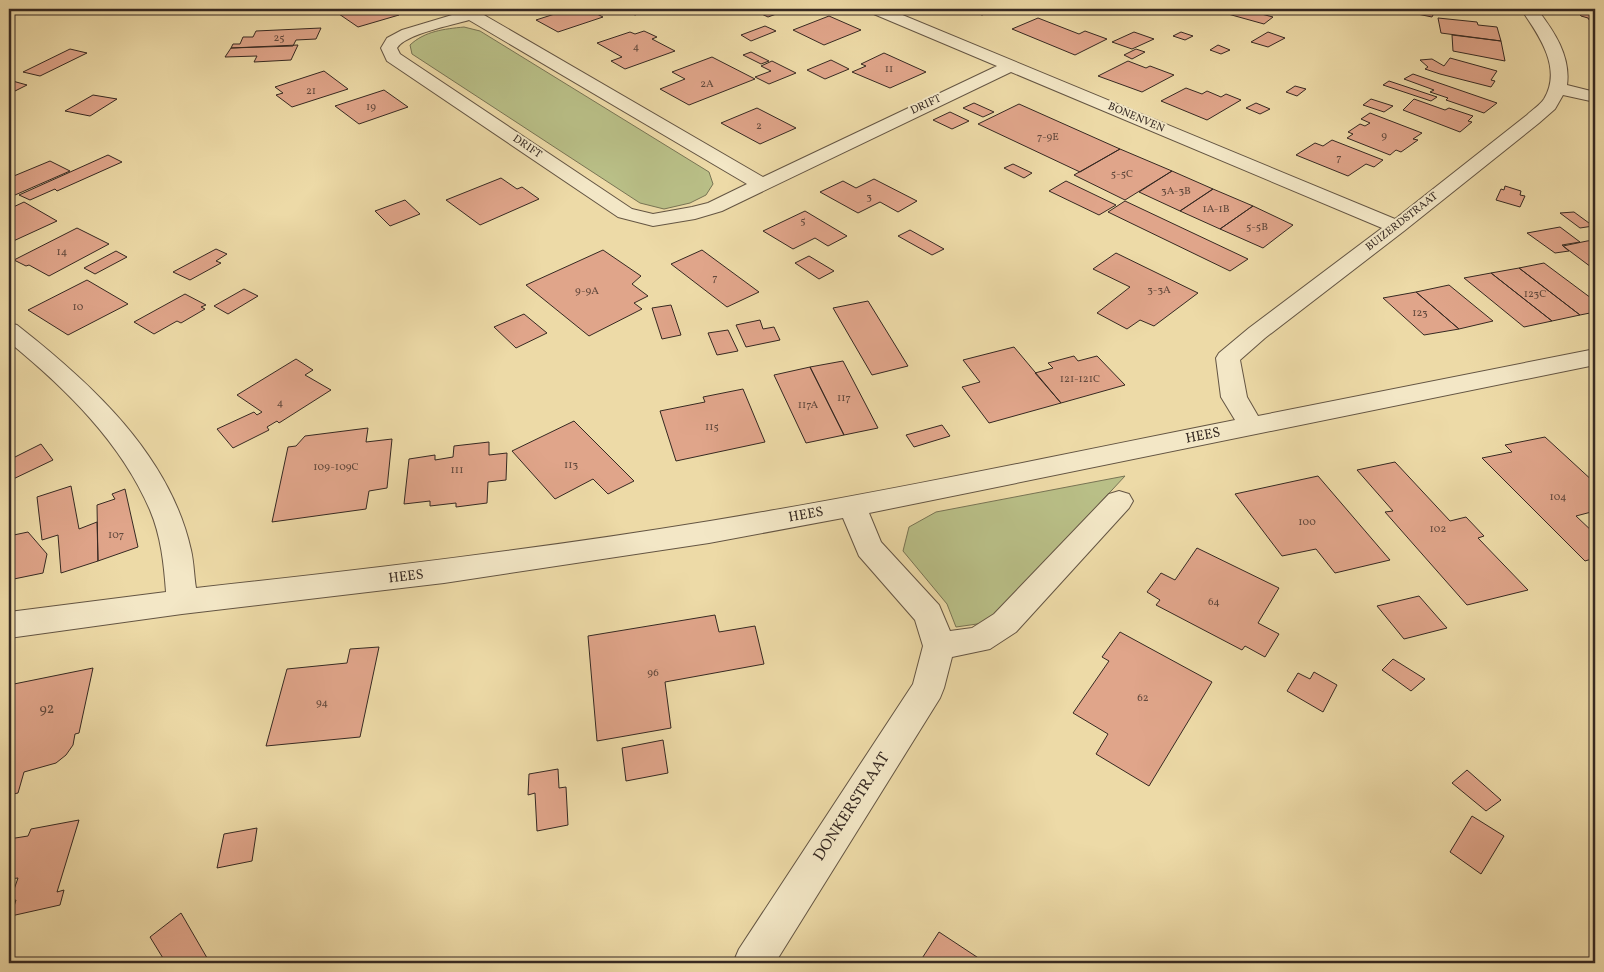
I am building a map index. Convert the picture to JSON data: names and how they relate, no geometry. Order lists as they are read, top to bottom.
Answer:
{
  "streets": {
    "street": [
      "DRIFT",
      "BONENVEN",
      "BUIZERDSTRAAT",
      "HEES",
      "DONKERSTRAAT"
    ]
  },
  "crossings": [
    ["DRIFT", "BONENVEN"],
    ["BONENVEN", "BUIZERDSTRAAT"],
    ["BUIZERDSTRAAT", "HEES"]
  ],
  "house_numbers": [
    "25",
    "4",
    "11",
    "2A",
    "21",
    "19",
    "2",
    "9",
    "7-9E",
    "7",
    "5-5C",
    "3A-3B",
    "3",
    "1A-1B",
    "5",
    "5-5B",
    "14",
    "7",
    "3-3A",
    "9-9A",
    "123C",
    "10",
    "123",
    "121-121C",
    "117",
    "4",
    "117A",
    "115",
    "113",
    "109-109C",
    "111",
    "104",
    "100",
    "102",
    "107",
    "64",
    "96",
    "62",
    "94",
    "92"
  ]
}
